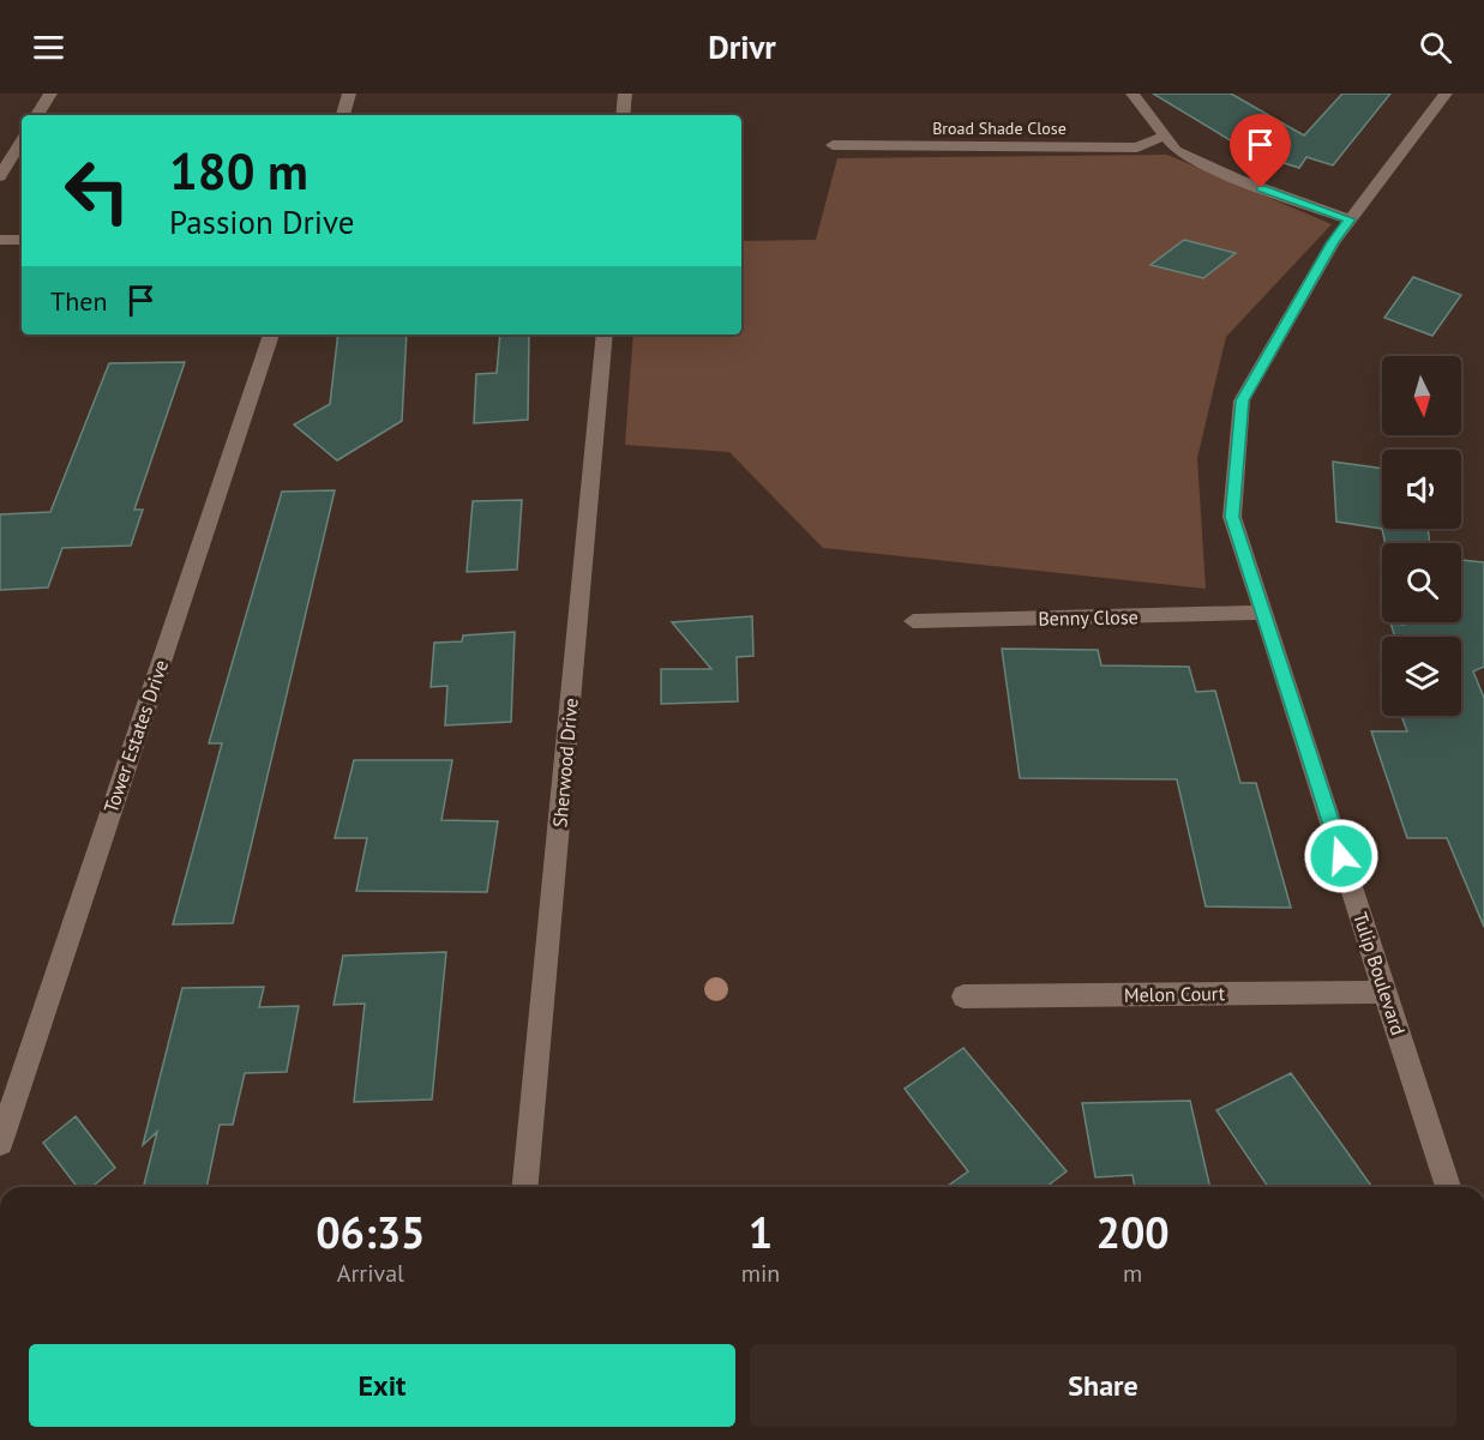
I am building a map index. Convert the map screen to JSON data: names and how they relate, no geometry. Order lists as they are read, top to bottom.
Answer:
{
  "streets": {
    "street": [
      "Broad Shade Close",
      "Benny Close",
      "Tower Estates Drive",
      "Sherwood Drive",
      "Tulip Boulevard",
      "Melon Court"
    ]
  },
  "crossings": [
    ["Benny Close", "Tulip Boulevard"],
    ["Tulip Boulevard", "Melon Court"]
  ],
  "north": "bottom",
  "page": {
    "header": "Drivr",
    "turn": ["180 m", "Passion Drive"],
    "then": "Then",
    "eta": [
      "06:35",
      "Arrival",
      "1",
      "min",
      "200",
      "m"
    ],
    "buttons": ["Exit", "Share"]
  }
}
